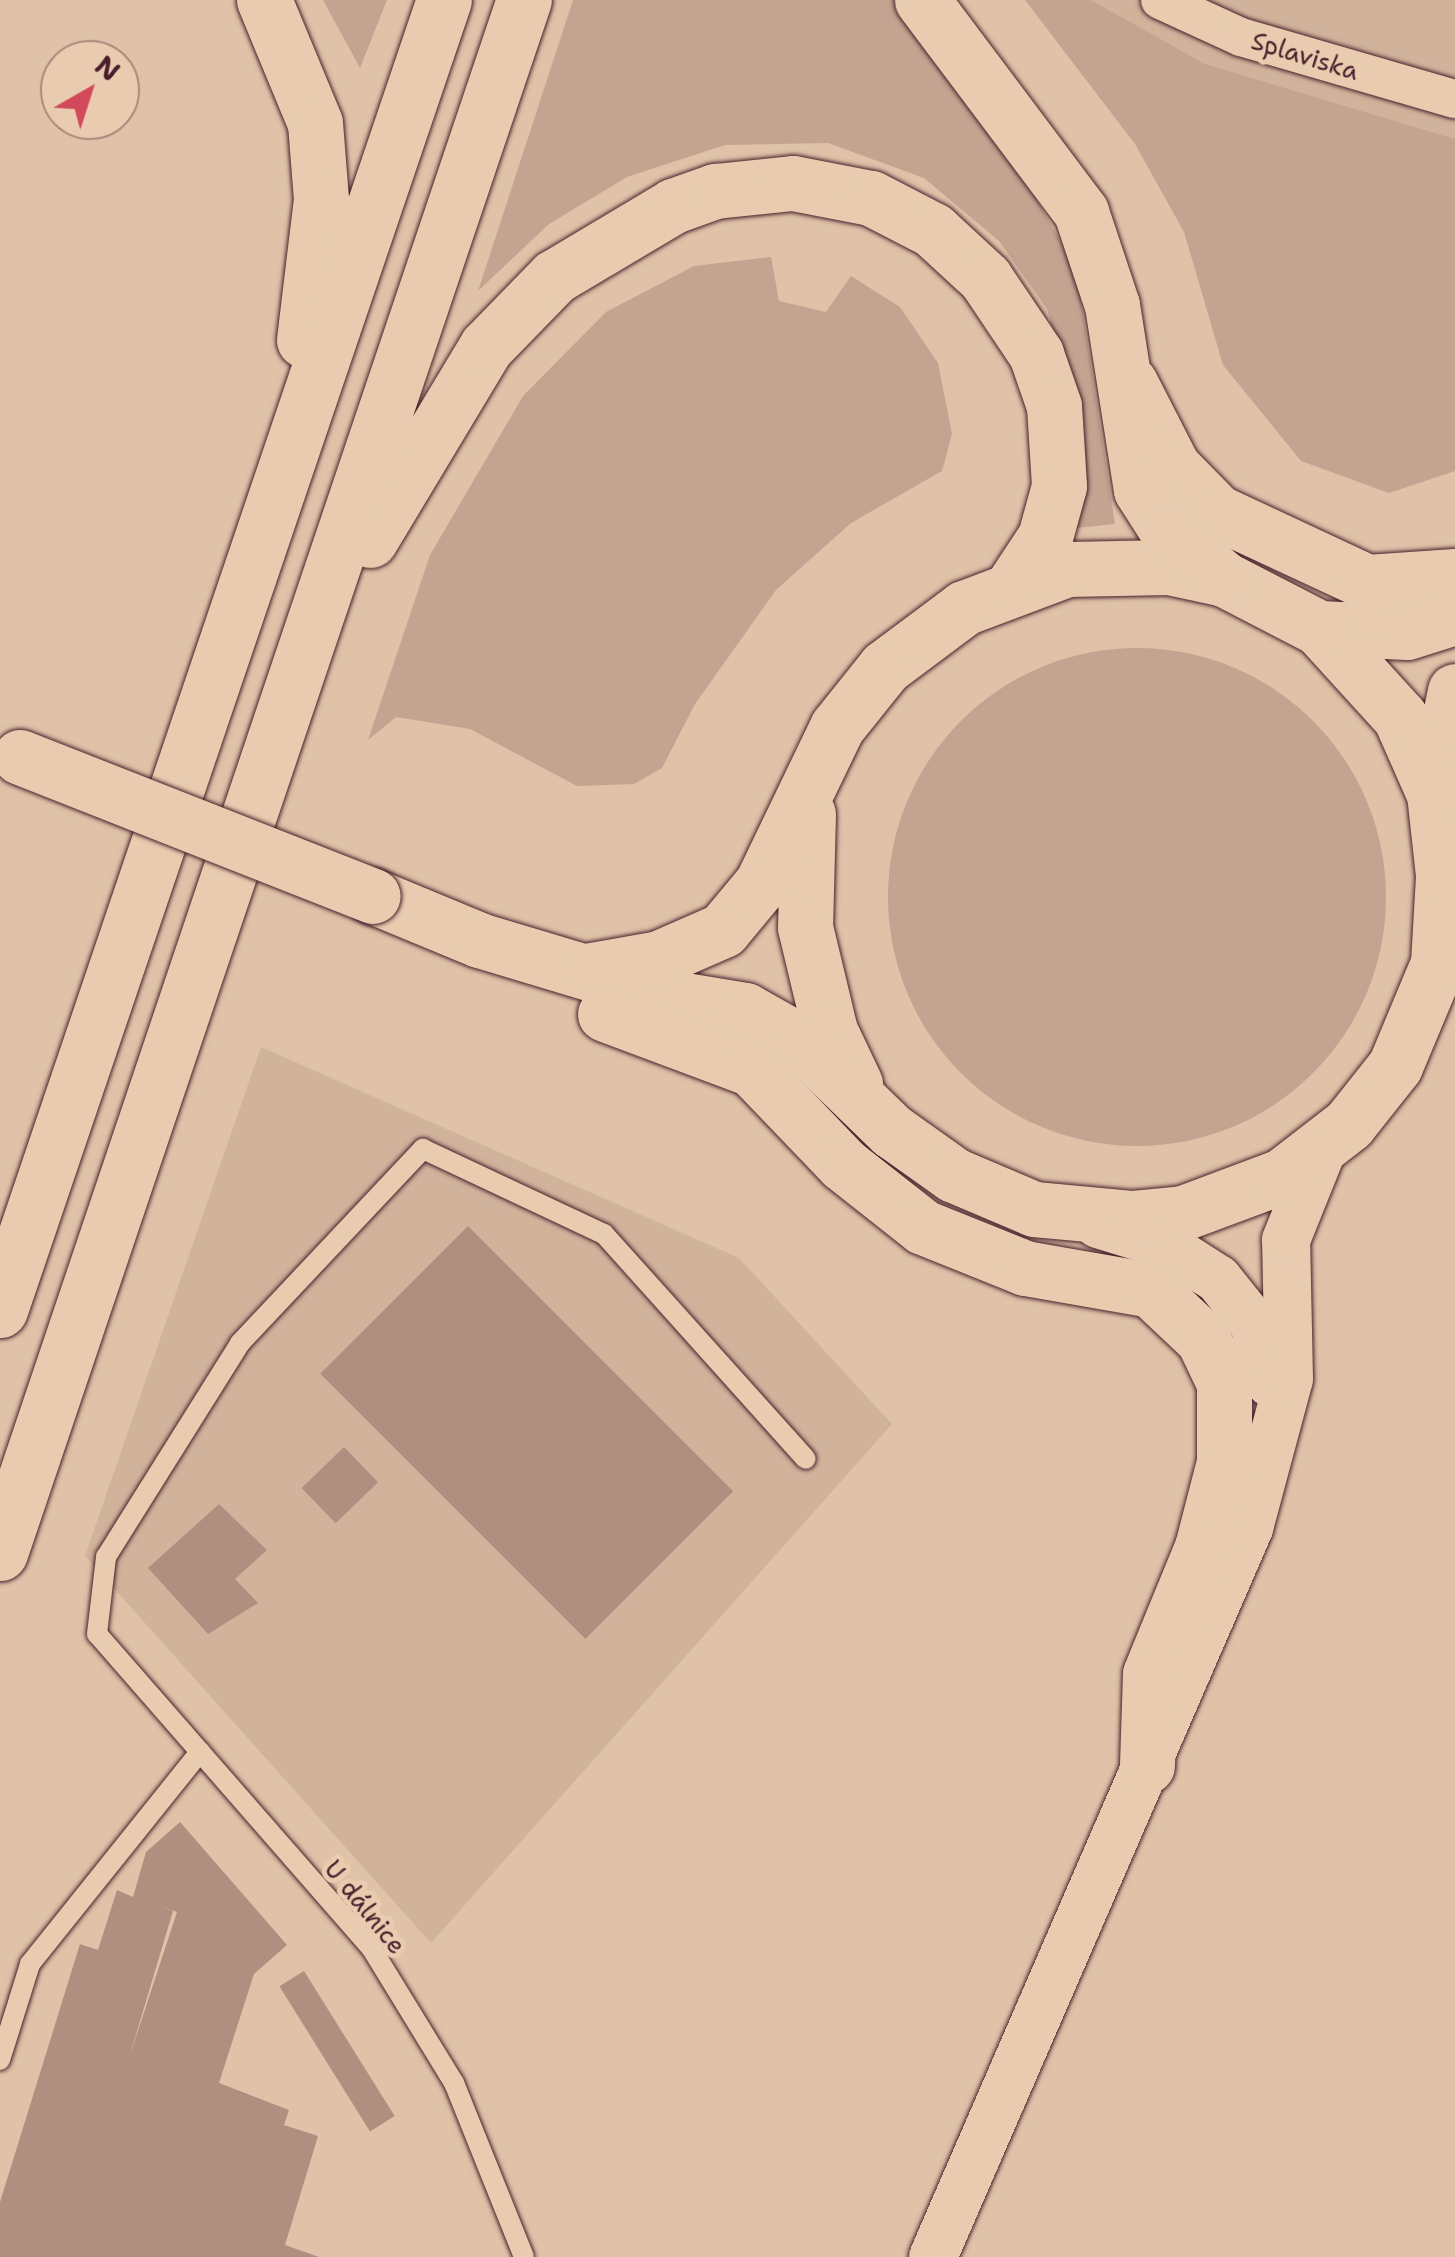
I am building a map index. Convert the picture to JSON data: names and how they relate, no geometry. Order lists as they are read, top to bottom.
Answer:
{
  "streets": {
    "street": ["Splaviska"],
    "lane": ["U dálnice"]
  },
  "north": "top right"
}
